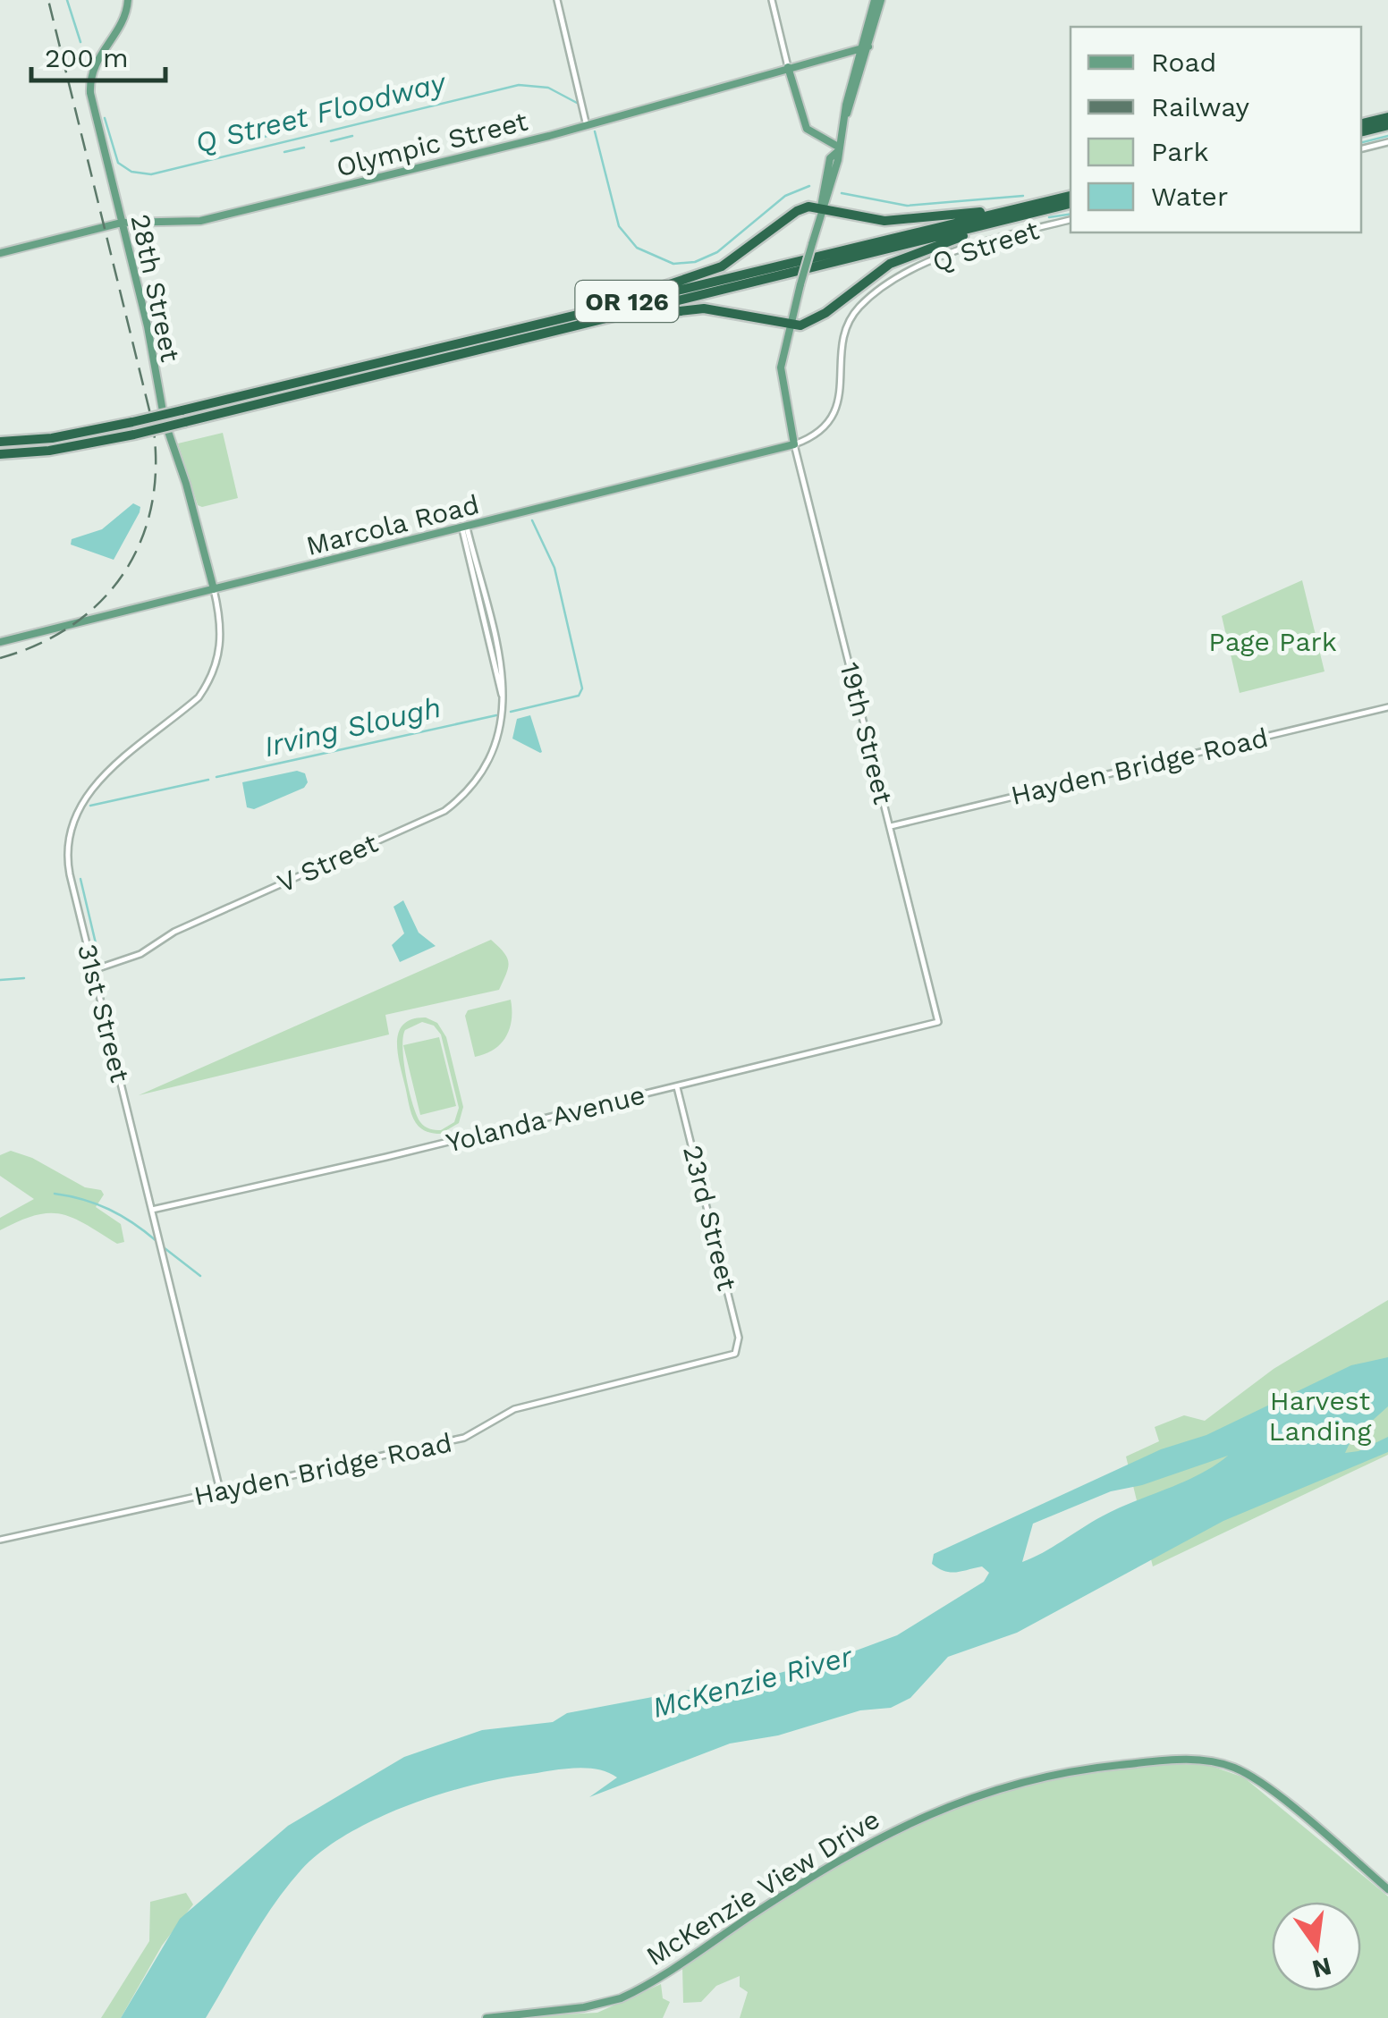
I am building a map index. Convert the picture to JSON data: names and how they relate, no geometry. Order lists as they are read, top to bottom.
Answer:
{
  "streets": {
    "highway": ["OR 126"],
    "main road": [
      "Olympic Street",
      "28th Street",
      "Marcola Road",
      "McKenzie View Drive"
    ],
    "street": [
      "Q Street",
      "19th Street",
      "Hayden Bridge Road",
      "V Street",
      "31st Street",
      "Yolanda Avenue",
      "23rd Street"
    ]
  },
  "crossings": [
    ["Olympic Street", "28th Street"],
    ["Q Street", "Marcola Road"],
    ["Q Street", "19th Street"],
    ["28th Street", "Marcola Road"],
    ["28th Street", "31st Street"],
    ["Marcola Road", "19th Street"],
    ["Marcola Road", "V Street"],
    ["Marcola Road", "31st Street"],
    ["19th Street", "Hayden Bridge Road"],
    ["19th Street", "Yolanda Avenue"],
    ["Hayden Bridge Road", "31st Street"],
    ["Hayden Bridge Road", "23rd Street"],
    ["V Street", "31st Street"],
    ["31st Street", "Yolanda Avenue"],
    ["Yolanda Avenue", "23rd Street"]
  ],
  "water": ["Q Street Floodway", "Irving Slough", "McKenzie River"],
  "parks": ["Page Park", "Harvest Landing"],
  "legend": [
    "Road",
    "Railway",
    "Park",
    "Water"
  ],
  "scale_bar": "200 m",
  "north": "bottom"
}
